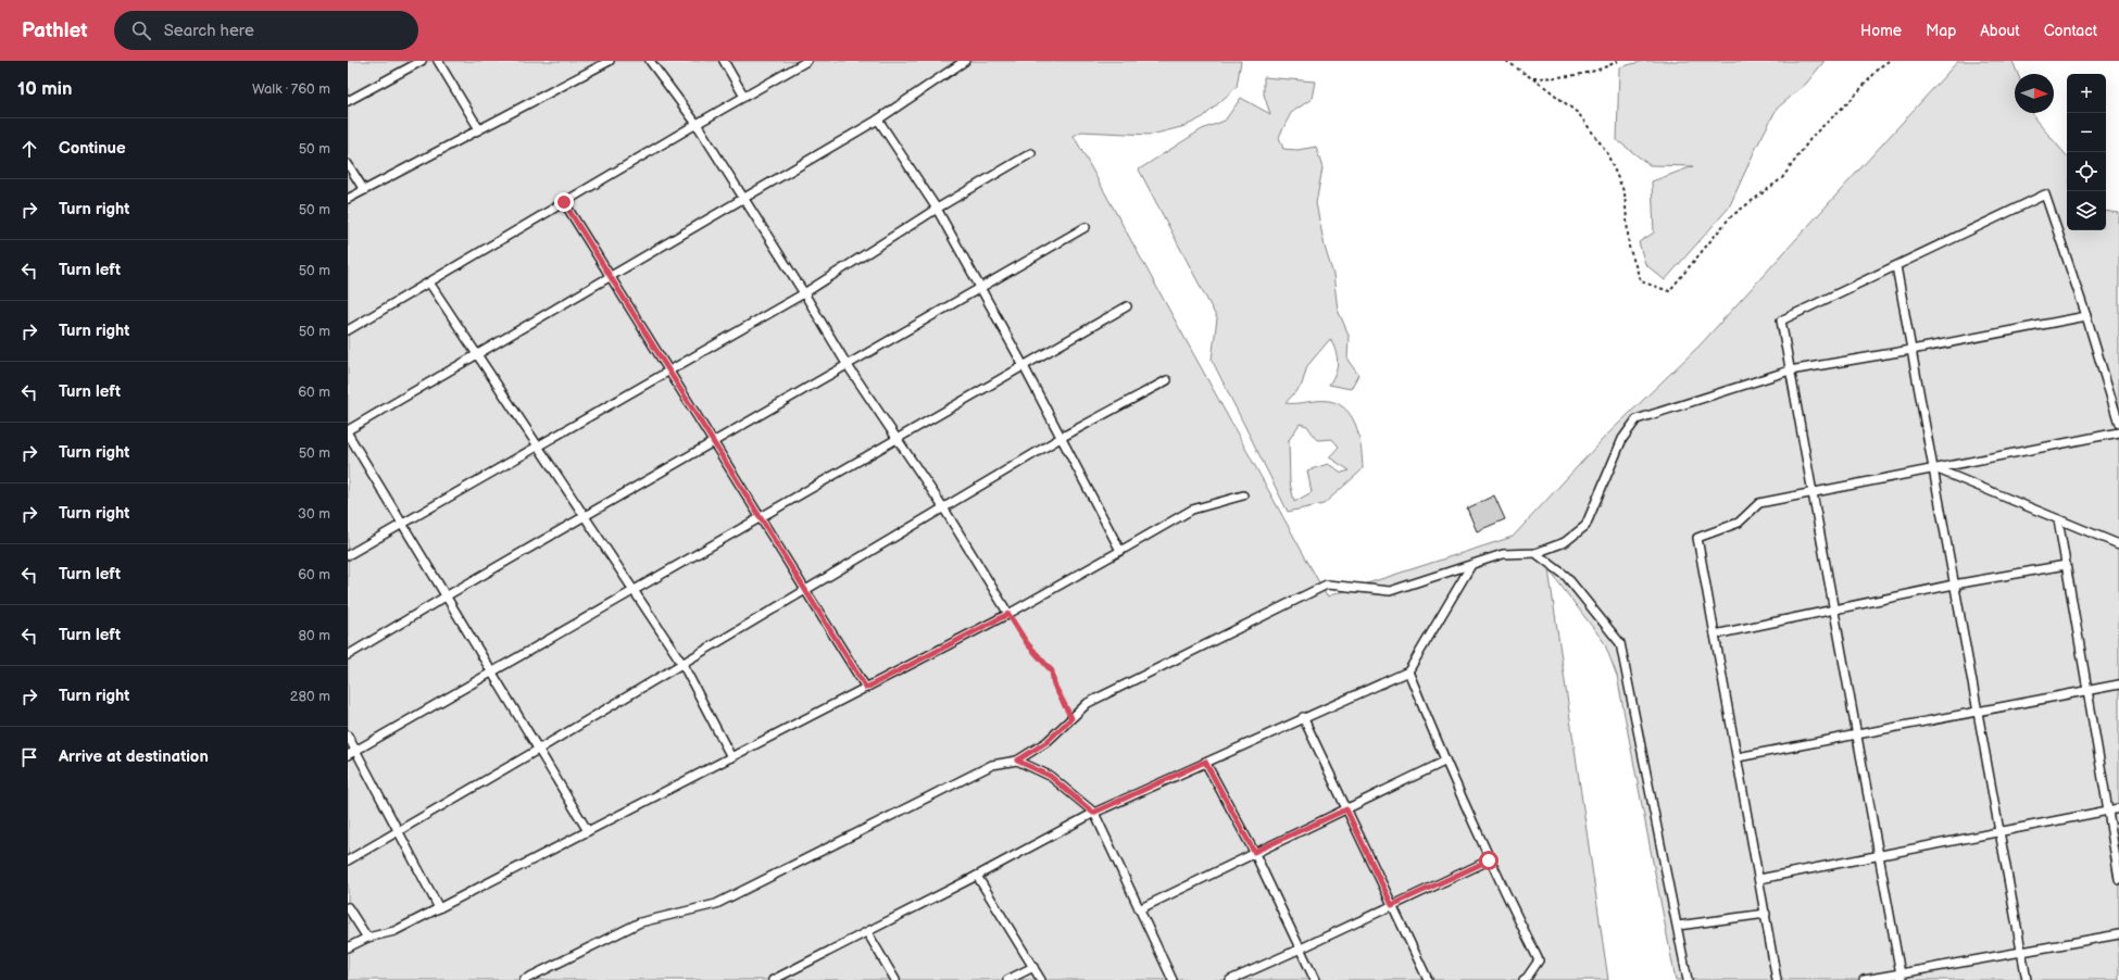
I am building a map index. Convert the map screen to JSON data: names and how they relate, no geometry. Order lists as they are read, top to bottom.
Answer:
{
  "north": "right",
  "page": {
    "header": "Pathlet",
    "search": "Search here",
    "nav": [
      "Home",
      "Map",
      "About",
      "Contact"
    ],
    "heading": ["10 min", "Walk · 760 m"],
    "map_buttons": ["+", "−"],
    "list": [
      ["Continue", "50 m"],
      ["Turn right", "50 m"],
      ["Turn left", "50 m"],
      ["Turn right", "50 m"],
      ["Turn left", "60 m"],
      ["Turn right", "50 m"],
      ["Turn right", "30 m"],
      ["Turn left", "60 m"],
      ["Turn left", "80 m"],
      ["Turn right", "280 m"],
      "Arrive at destination"
    ]
  }
}
